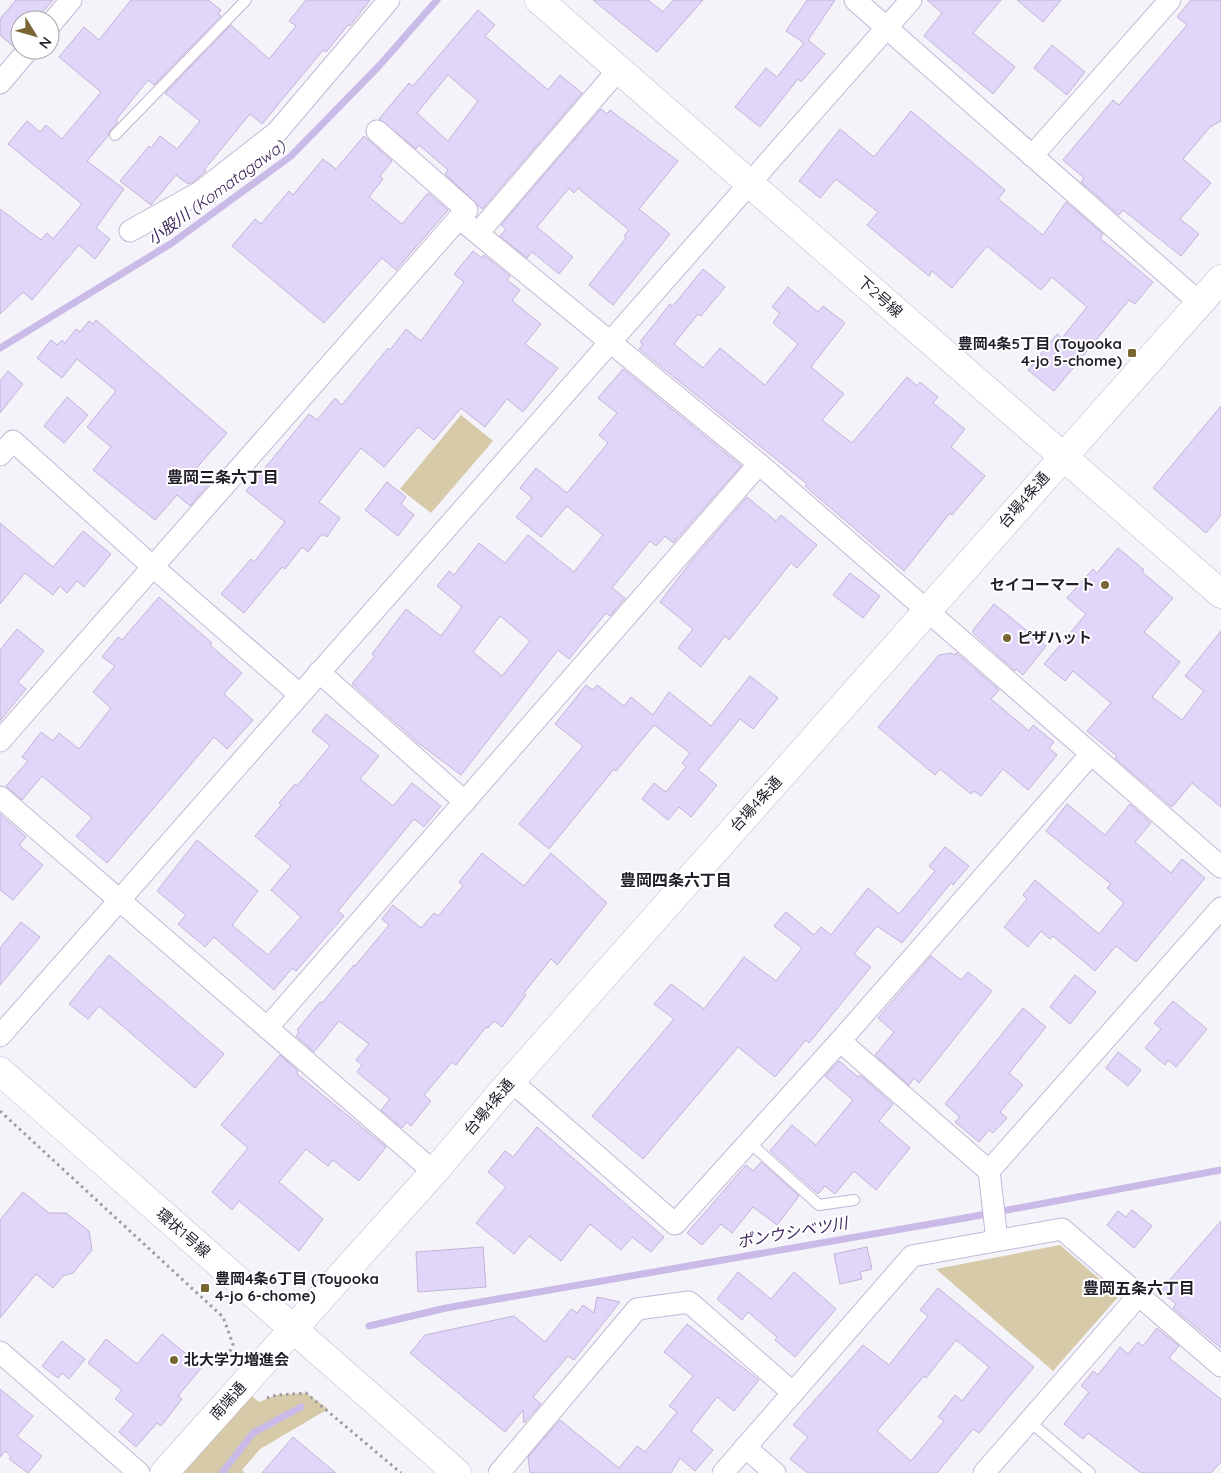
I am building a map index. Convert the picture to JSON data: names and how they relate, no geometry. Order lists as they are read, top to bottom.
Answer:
{
  "streets": {
    "street": [
      "下2号線",
      "台場4条通",
      "環状1号線",
      "南端通"
    ]
  },
  "crossings": [
    ["下2号線", "台場4条通"],
    ["台場4条通", "環状1号線"],
    ["台場4条通", "南端通"],
    ["環状1号線", "南端通"]
  ],
  "districts": ["豊岡三条六丁目", "豊岡四条六丁目", "豊岡五条六丁目"],
  "water": ["小股川 (Komatagawa)", "ポンウシベツ川"],
  "places": {
    "transit": ["豊岡4条5丁目 (Toyooka 4-jo 5-chome)", "豊岡4条6丁目 (Toyooka 4-jo 6-chome)"],
    "other": ["セイコーマート", "ピザハット", "北大学力増進会"]
  },
  "north": "bottom right"
}
